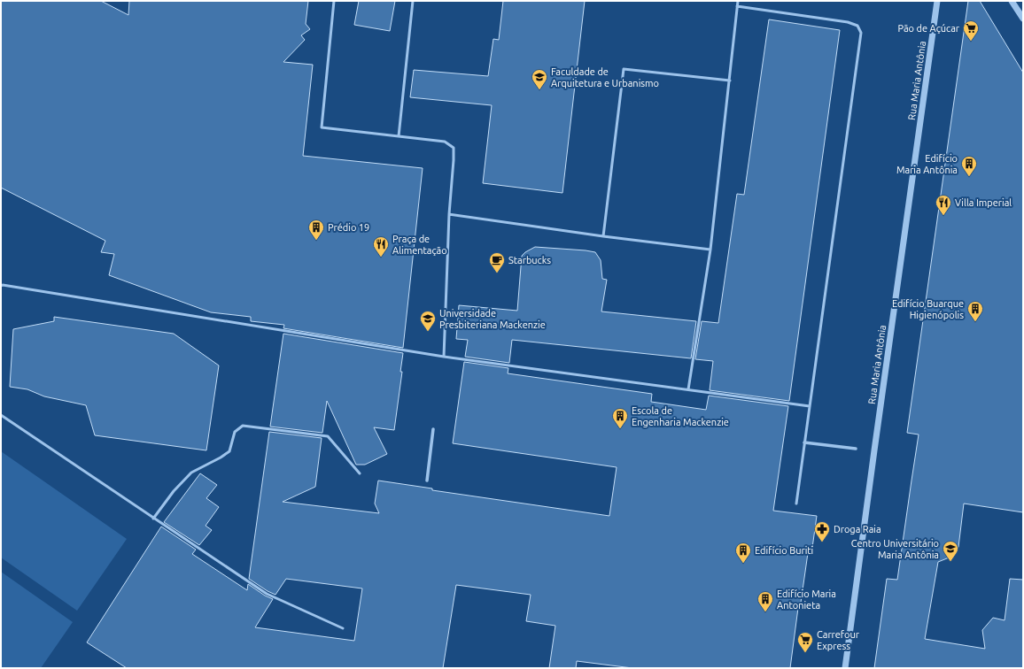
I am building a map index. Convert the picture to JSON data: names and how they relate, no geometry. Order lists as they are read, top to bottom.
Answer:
{
  "streets": {
    "street": ["Rua Maria Antônia"]
  },
  "places": {
    "supermarket": ["Pão de Açúcar", "Carrefour Express"],
    "school or university": ["Faculdade de Arquitetura e Urbanismo", "Universidade Presbiteriana Mackenzie", "Centro Universitário Maria Antônia"],
    "building": [
      "Edifício Maria Antônia",
      "Prédio 19",
      "Edifício Buarque Higienópolis",
      "Escola de Engenharia Mackenzie",
      "Edifício Buriti",
      "Edifício Maria Antonieta"
    ],
    "restaurant": ["Villa Imperial", "Praça de Alimentação"],
    "cafe": ["Starbucks"],
    "pharmacy": ["Droga Raia"]
  }
}
